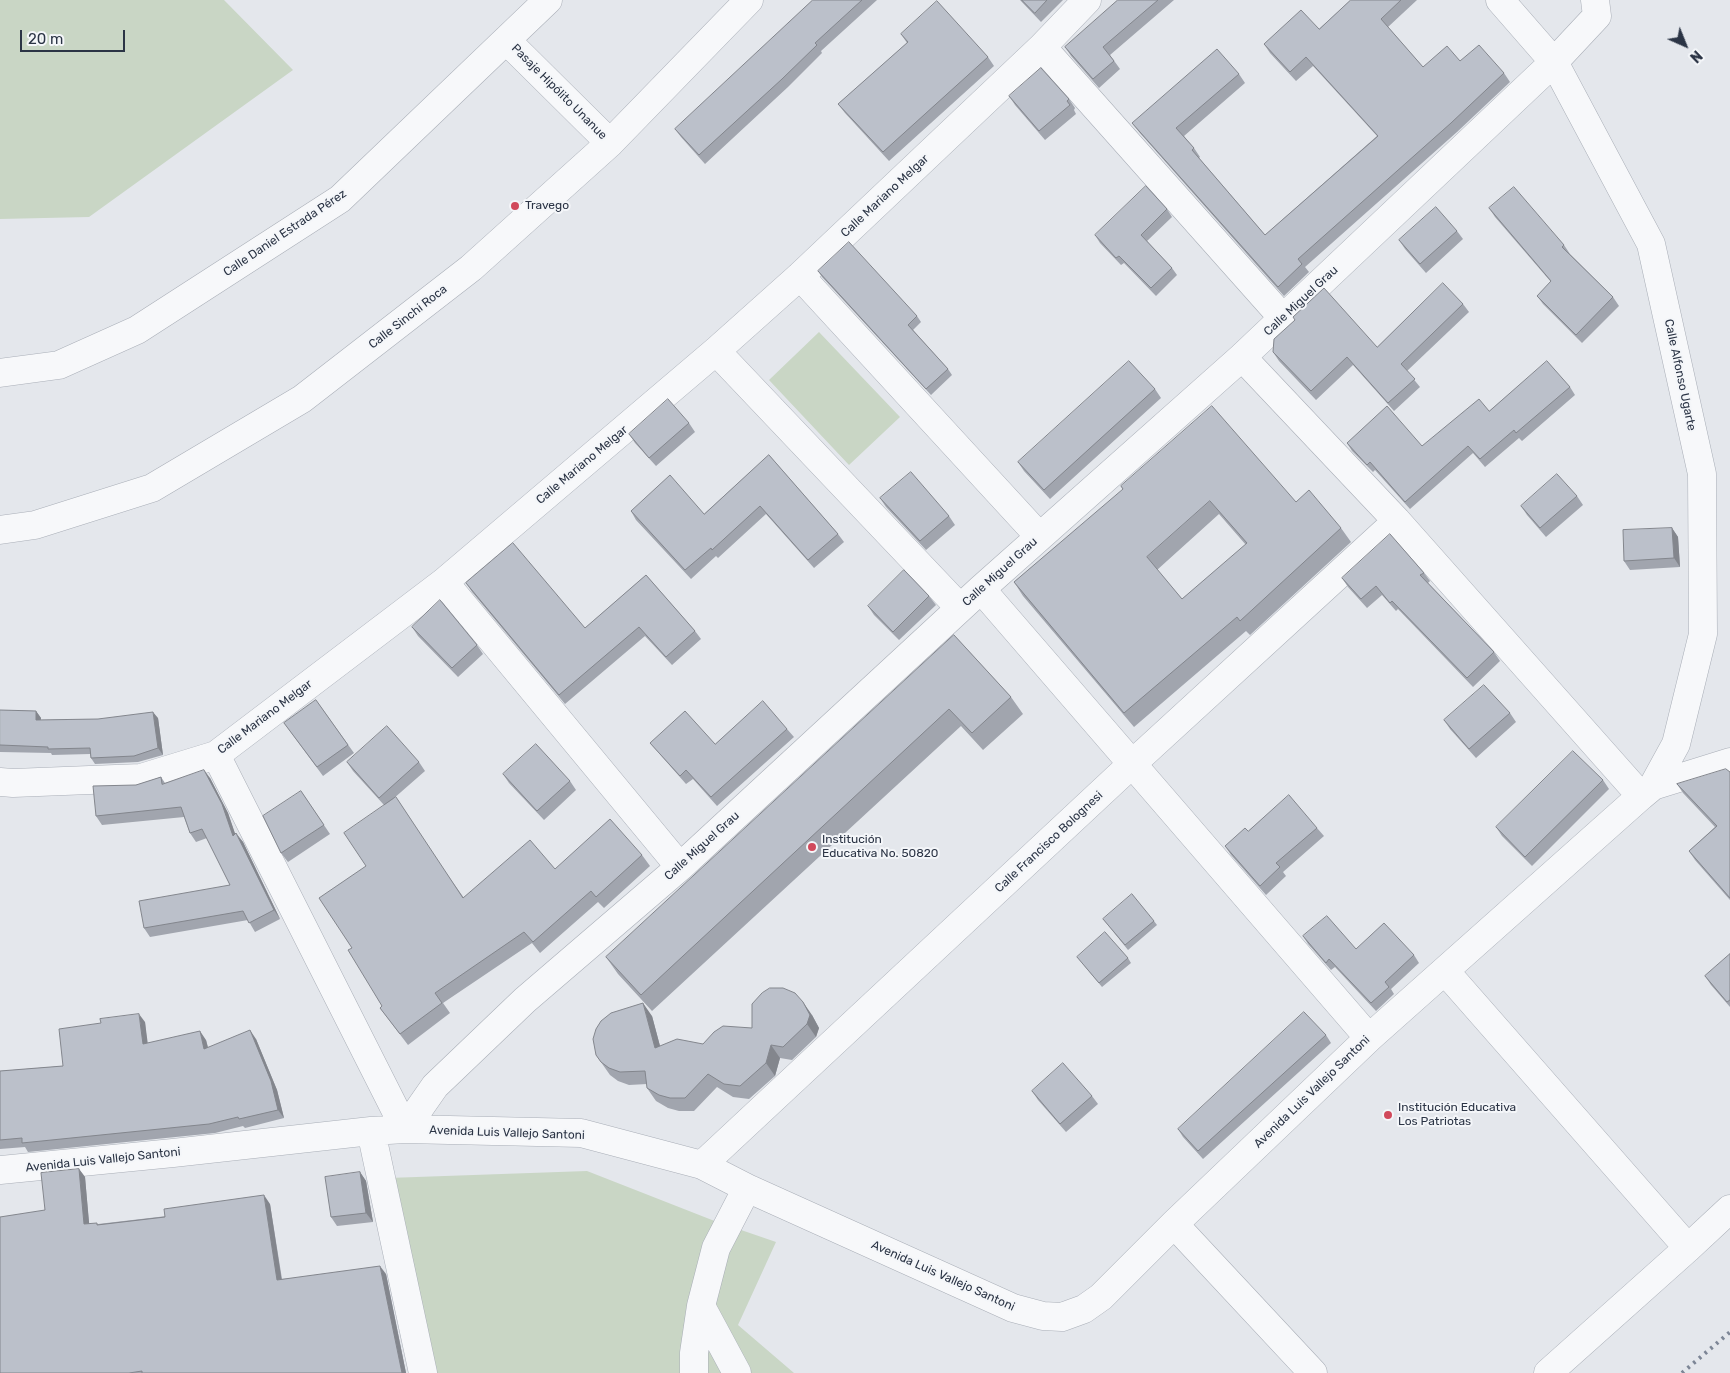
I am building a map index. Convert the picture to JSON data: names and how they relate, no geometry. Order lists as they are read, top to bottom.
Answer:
{
  "streets": {
    "street": [
      "Pasaje Hipólito Unanue",
      "Calle Mariano Melgar",
      "Calle Daniel Estrada Pérez",
      "Calle Miguel Grau",
      "Calle Sinchi Roca",
      "Calle Alfonso Ugarte",
      "Calle Francisco Bolognesi",
      "Avenida Luis Vallejo Santoni"
    ]
  },
  "crossings": [
    ["Pasaje Hipólito Unanue", "Calle Daniel Estrada Pérez"],
    ["Pasaje Hipólito Unanue", "Calle Sinchi Roca"],
    ["Calle Miguel Grau", "Calle Alfonso Ugarte"],
    ["Calle Miguel Grau", "Avenida Luis Vallejo Santoni"],
    ["Calle Alfonso Ugarte", "Avenida Luis Vallejo Santoni"],
    ["Calle Francisco Bolognesi", "Avenida Luis Vallejo Santoni"]
  ],
  "places": ["Travego", "Institución Educativa No. 50820", "Institución Educativa Los Patriotas"],
  "scale_bar": "20 m",
  "north": "bottom right"
}
